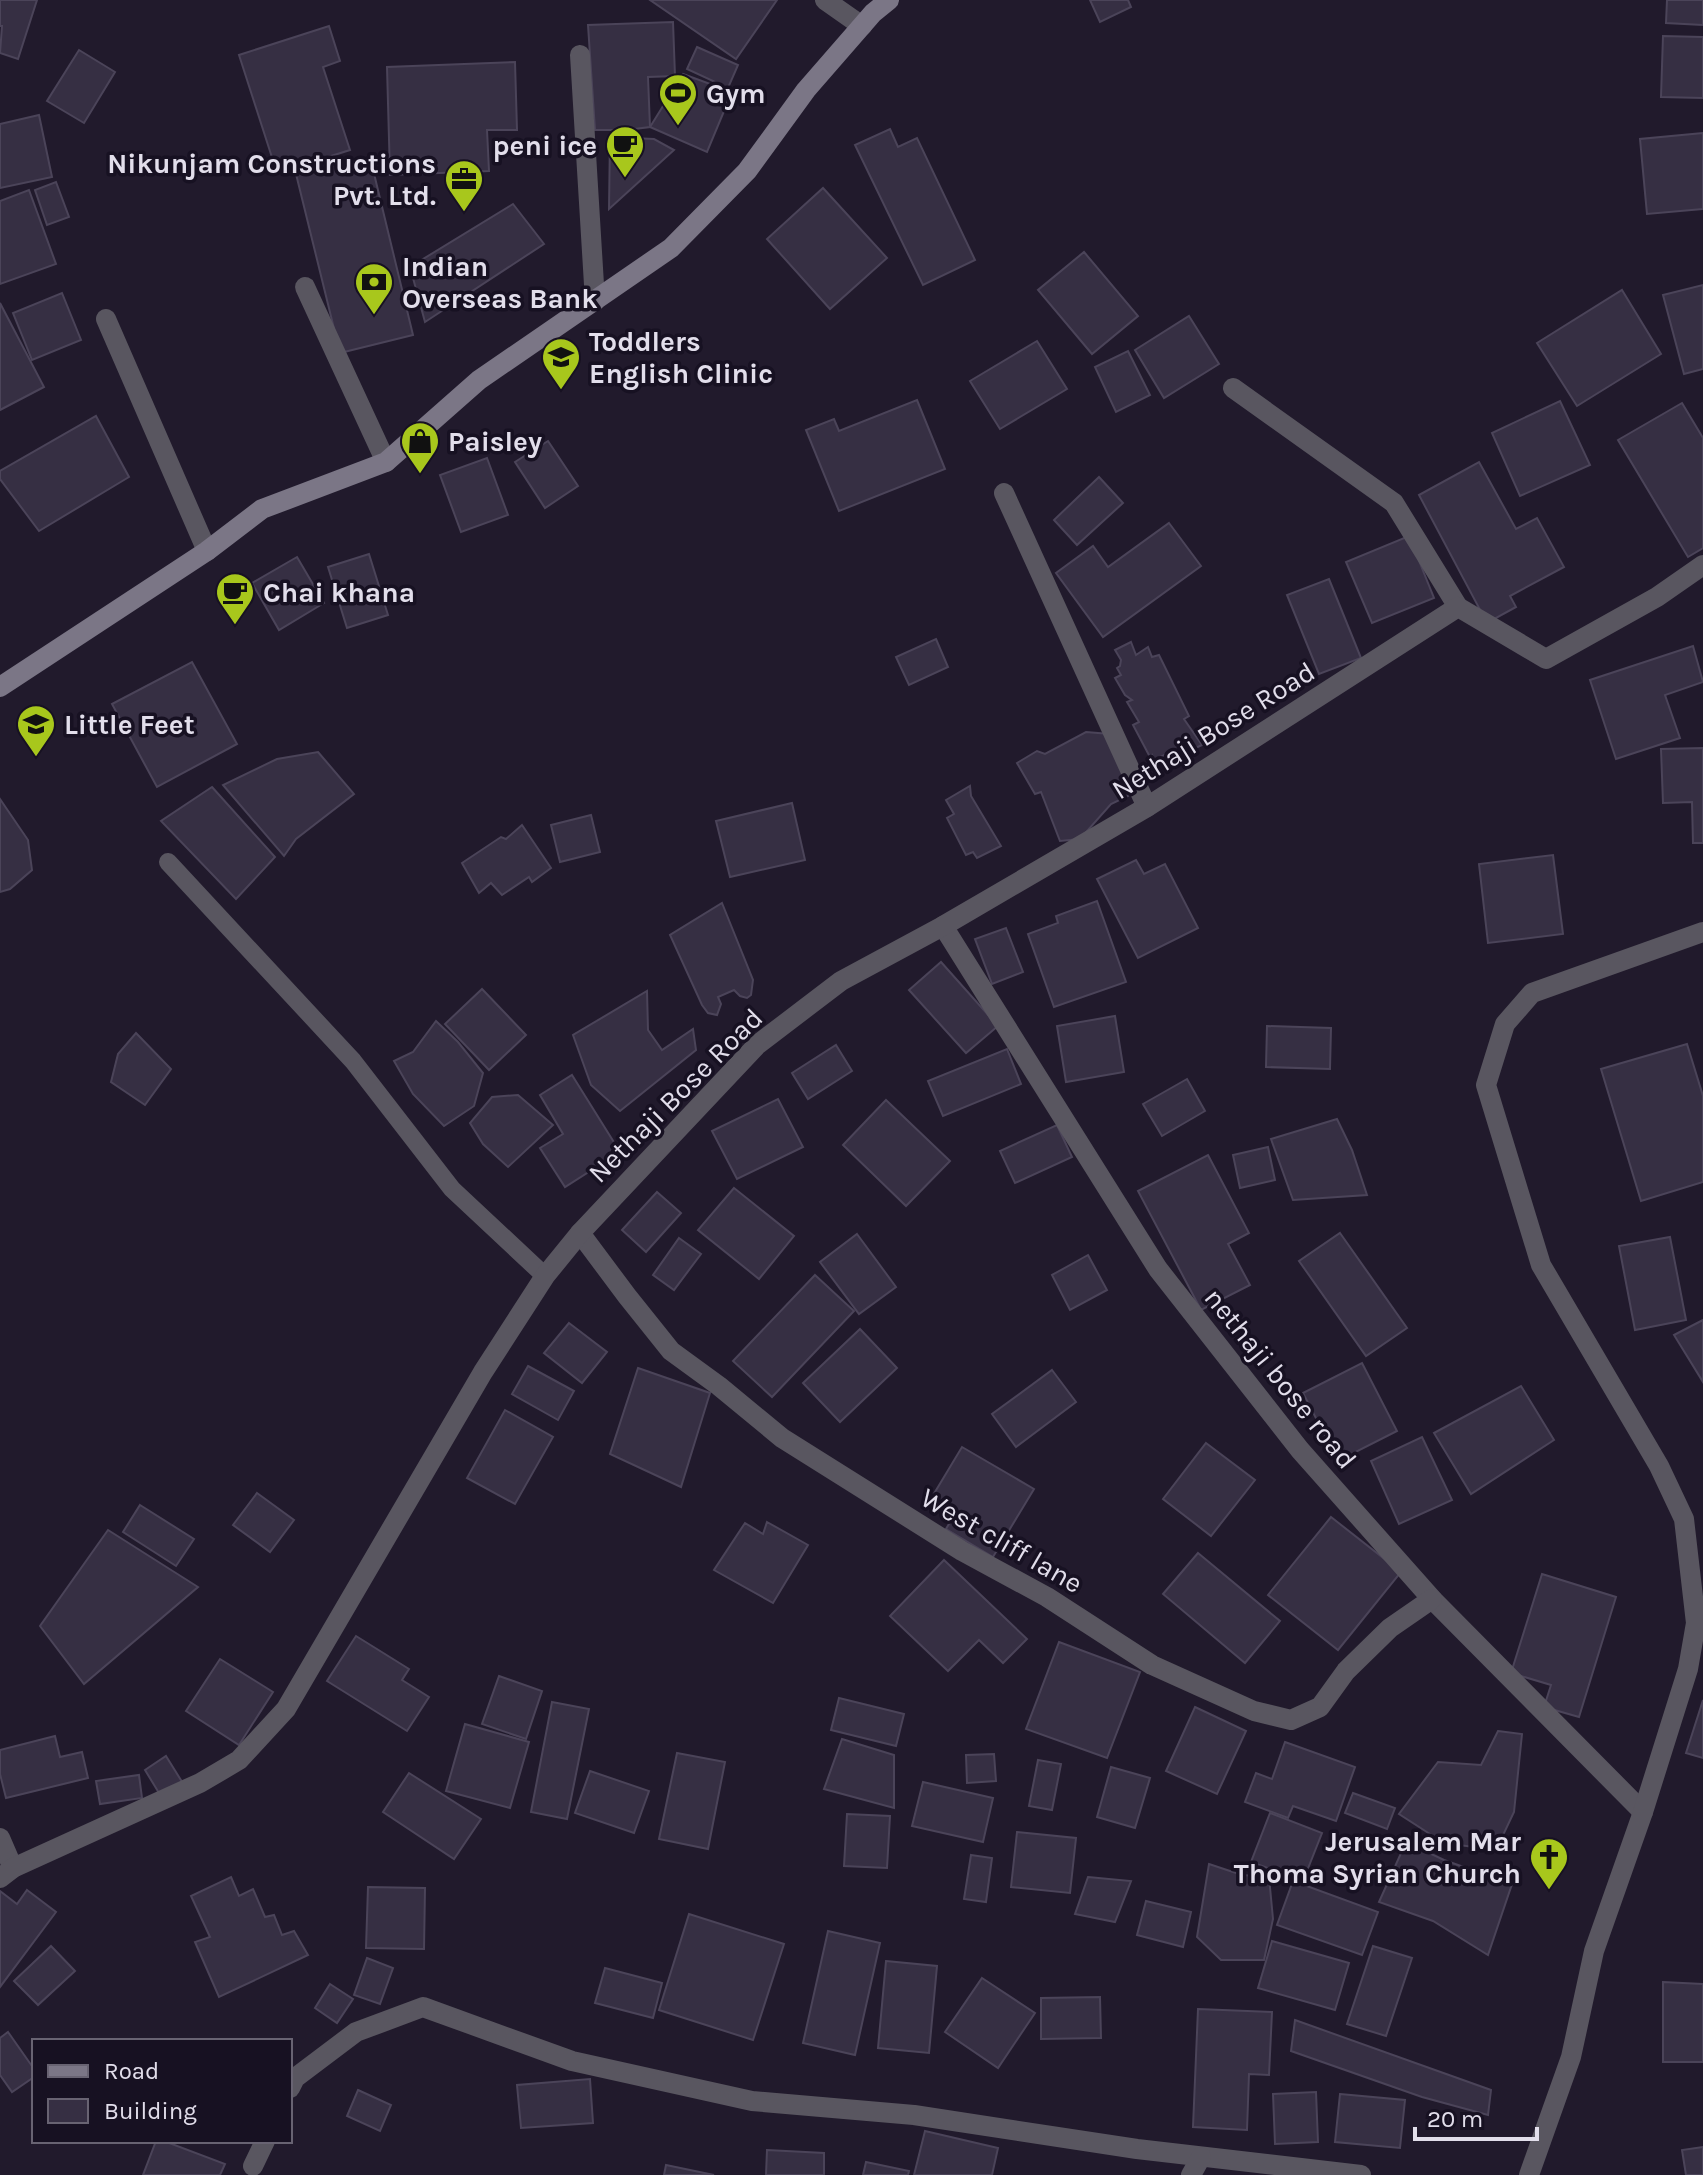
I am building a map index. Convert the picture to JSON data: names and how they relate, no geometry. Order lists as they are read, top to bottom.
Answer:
{
  "streets": {
    "street": ["Nethaji Bose Road", "nethaji bose road", "West cliff lane"]
  },
  "crossings": [
    ["Nethaji Bose Road", "nethaji bose road"],
    ["Nethaji Bose Road", "West cliff lane"],
    ["nethaji bose road", "West cliff lane"]
  ],
  "places": {
    "sports": ["Gym"],
    "cafe": ["peni ice", "Chai khana"],
    "office": ["Nikunjam Constructions Pvt. Ltd."],
    "bank": ["Indian Overseas Bank"],
    "school or university": ["Toddlers English Clinic", "Little Feet"],
    "shop": ["Paisley"],
    "church": ["Jerusalem Mar Thoma Syrian Church"]
  },
  "legend": ["Road", "Building"],
  "scale_bar": "20 m"
}
